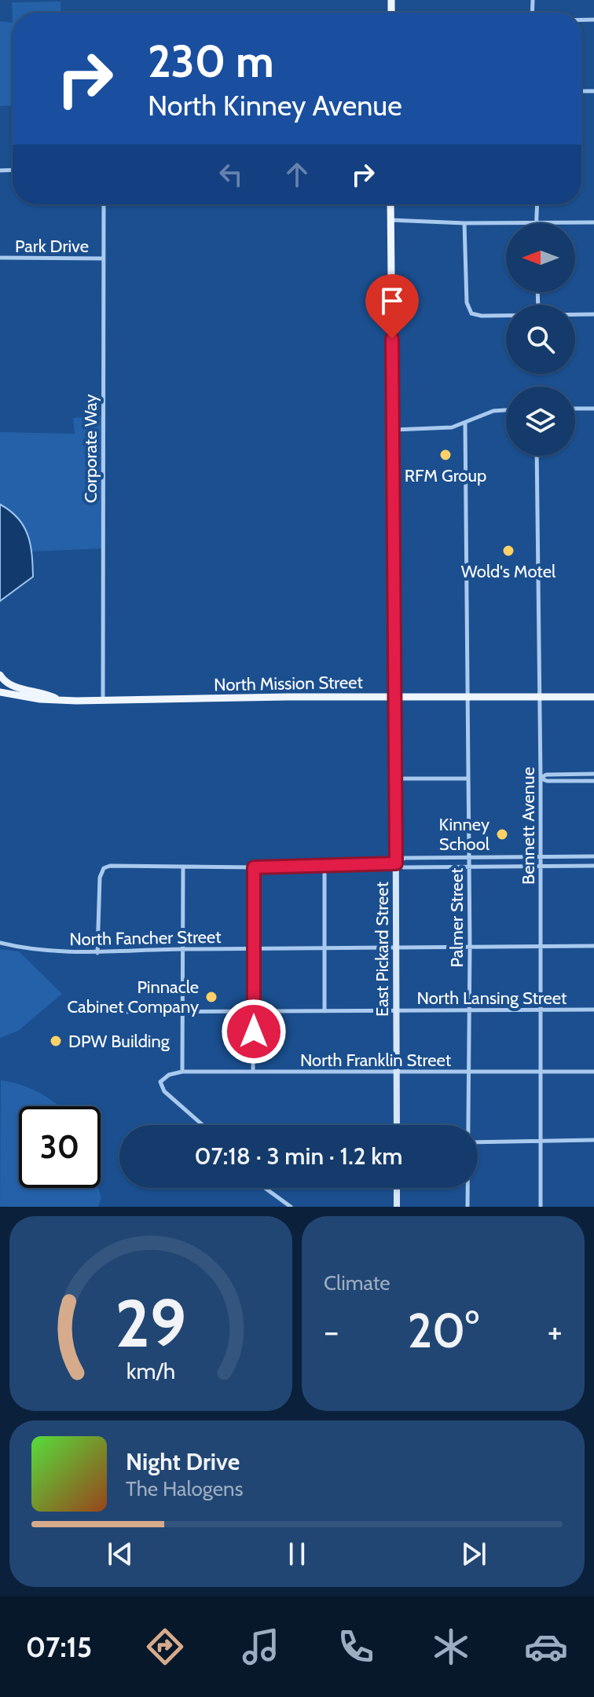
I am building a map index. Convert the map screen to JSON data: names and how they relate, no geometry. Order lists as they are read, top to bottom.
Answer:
{
  "streets": {
    "main road": ["North Mission Street", "East Pickard Street"],
    "street": [
      "Park Drive",
      "Corporate Way",
      "Bennett Avenue",
      "Palmer Street",
      "North Fancher Street",
      "North Lansing Street",
      "North Franklin Street"
    ]
  },
  "crossings": [
    ["Park Drive", "Corporate Way"],
    ["Corporate Way", "North Mission Street"],
    ["North Mission Street", "Bennett Avenue"],
    ["North Mission Street", "Palmer Street"],
    ["North Mission Street", "East Pickard Street"],
    ["Bennett Avenue", "North Fancher Street"],
    ["Bennett Avenue", "North Lansing Street"],
    ["Bennett Avenue", "North Franklin Street"],
    ["Palmer Street", "North Fancher Street"],
    ["Palmer Street", "North Lansing Street"],
    ["Palmer Street", "North Franklin Street"],
    ["North Fancher Street", "East Pickard Street"],
    ["East Pickard Street", "North Lansing Street"],
    ["East Pickard Street", "North Franklin Street"]
  ],
  "places": [
    "RFM Group",
    "Wold's Motel",
    "Kinney School",
    "Pinnacle Cabinet Company",
    "DPW Building"
  ],
  "north": "left",
  "page": {
    "turn": ["230 m", "North Kinney Avenue"],
    "limit": "30",
    "trip": "07:18 · 3 min · 1.2 km",
    "tile": "Climate",
    "heat": ["−", "20°", "+"],
    "song": ["Night Drive", "The Halogens"],
    "tabs": "07:15",
    "gauge": ["29", "km/h"]
  }
}
